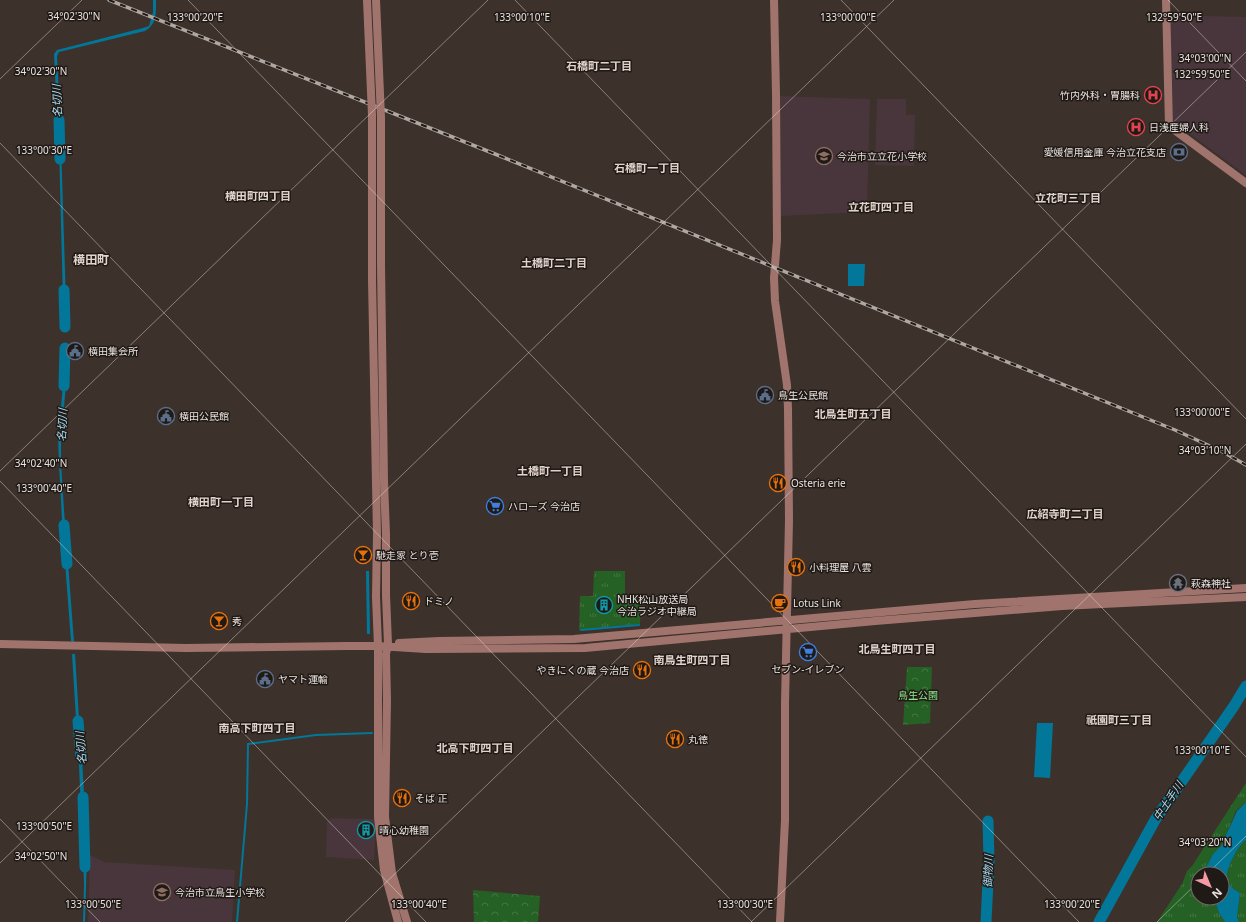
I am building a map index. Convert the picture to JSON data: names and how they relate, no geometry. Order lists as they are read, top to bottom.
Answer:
{
  "districts": [
    "石橋町二丁目",
    "石橋町一丁目",
    "横田町四丁目",
    "立花町三丁目",
    "立花町四丁目",
    "横田町",
    "土橋町二丁目",
    "北鳥生町五丁目",
    "土橋町一丁目",
    "横田町一丁目",
    "広紹寺町二丁目",
    "北鳥生町四丁目",
    "南鳥生町四丁目",
    "祇園町三丁目",
    "南高下町四丁目",
    "北高下町四丁目"
  ],
  "water": ["名切川", "中土手川", "御物川"],
  "parks": ["鳥生公園"],
  "places": {
    "hospital": ["竹内外科・胃腸科", "日浅産婦人科"],
    "bank": ["愛媛信用金庫 今治立花支店"],
    "school or university": ["今治市立立花小学校", "今治市立鳥生小学校"],
    "public building": [
      "横田集会所",
      "鳥生公民館",
      "横田公民館",
      "ヤマト運輸"
    ],
    "restaurant": [
      "Osteria erie",
      "小料理屋 八雲",
      "ドミノ",
      "やきにくの蔵 今治店",
      "丸徳",
      "そば 正"
    ],
    "supermarket": ["ハローズ 今治店", "セブン-イレブン"],
    "bar": ["馳走家 とり壱", "秀"],
    "temple": ["萩森神社"],
    "cafe": ["Lotus Link"],
    "building": ["NHK松山放送局 今治ラジオ中継局", "晴心幼稚園"]
  },
  "north": "bottom right",
  "coordinates": [
    "34°02'30\"N",
    "132°59'50\"E",
    "133°00'20\"E",
    "133°00'10\"E",
    "133°00'00\"E",
    "34°03'00\"N",
    "133°00'30\"E",
    "34°03'10\"N",
    "34°02'40\"N",
    "133°00'40\"E",
    "133°00'50\"E",
    "34°03'20\"N",
    "34°02'50\"N"
  ]
}
